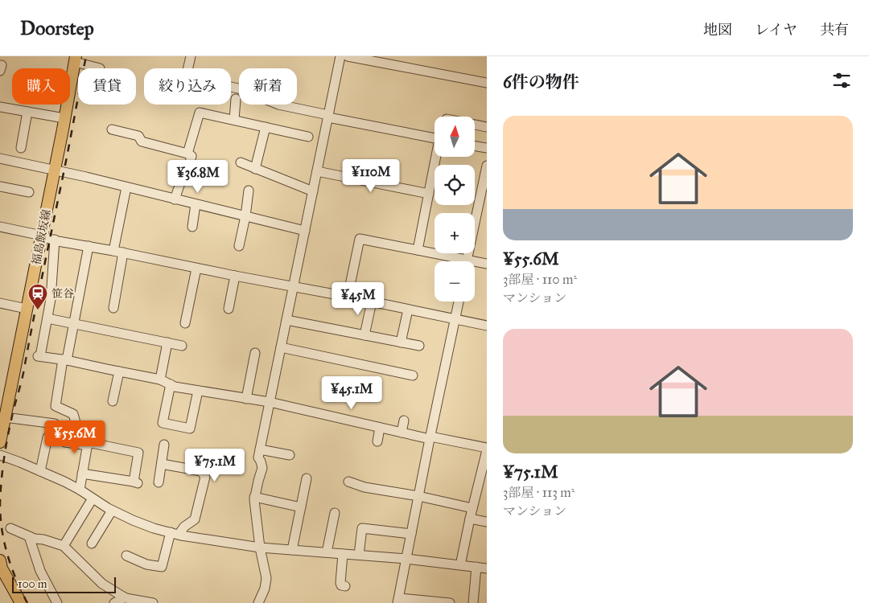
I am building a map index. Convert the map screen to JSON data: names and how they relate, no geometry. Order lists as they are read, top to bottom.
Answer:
{
  "streets": {
    "main road": ["福島飯坂線"]
  },
  "places": {
    "station": ["笹谷"]
  },
  "scale_bar": "100 m",
  "north": "top",
  "page": {
    "header": "Doorstep",
    "nav": ["地図", "レイヤ", "共有"],
    "heading": "6件の物件",
    "chip": [
      "購入",
      "賃貸",
      "絞り込み",
      "新着"
    ],
    "list": [
      {
        "name": "¥55.6M",
        "note": "3部屋 · 110 m² · マンション"
      },
      {
        "name": "¥75.1M",
        "note": "3部屋 · 113 m² · マンション"
      }
    ],
    "map_buttons": ["+", "−"],
    "price": [
      "¥110M",
      "¥36.8M",
      "¥45M",
      "¥45.1M",
      "¥55.6M",
      "¥75.1M"
    ],
    "scale": "100 m"
  }
}
